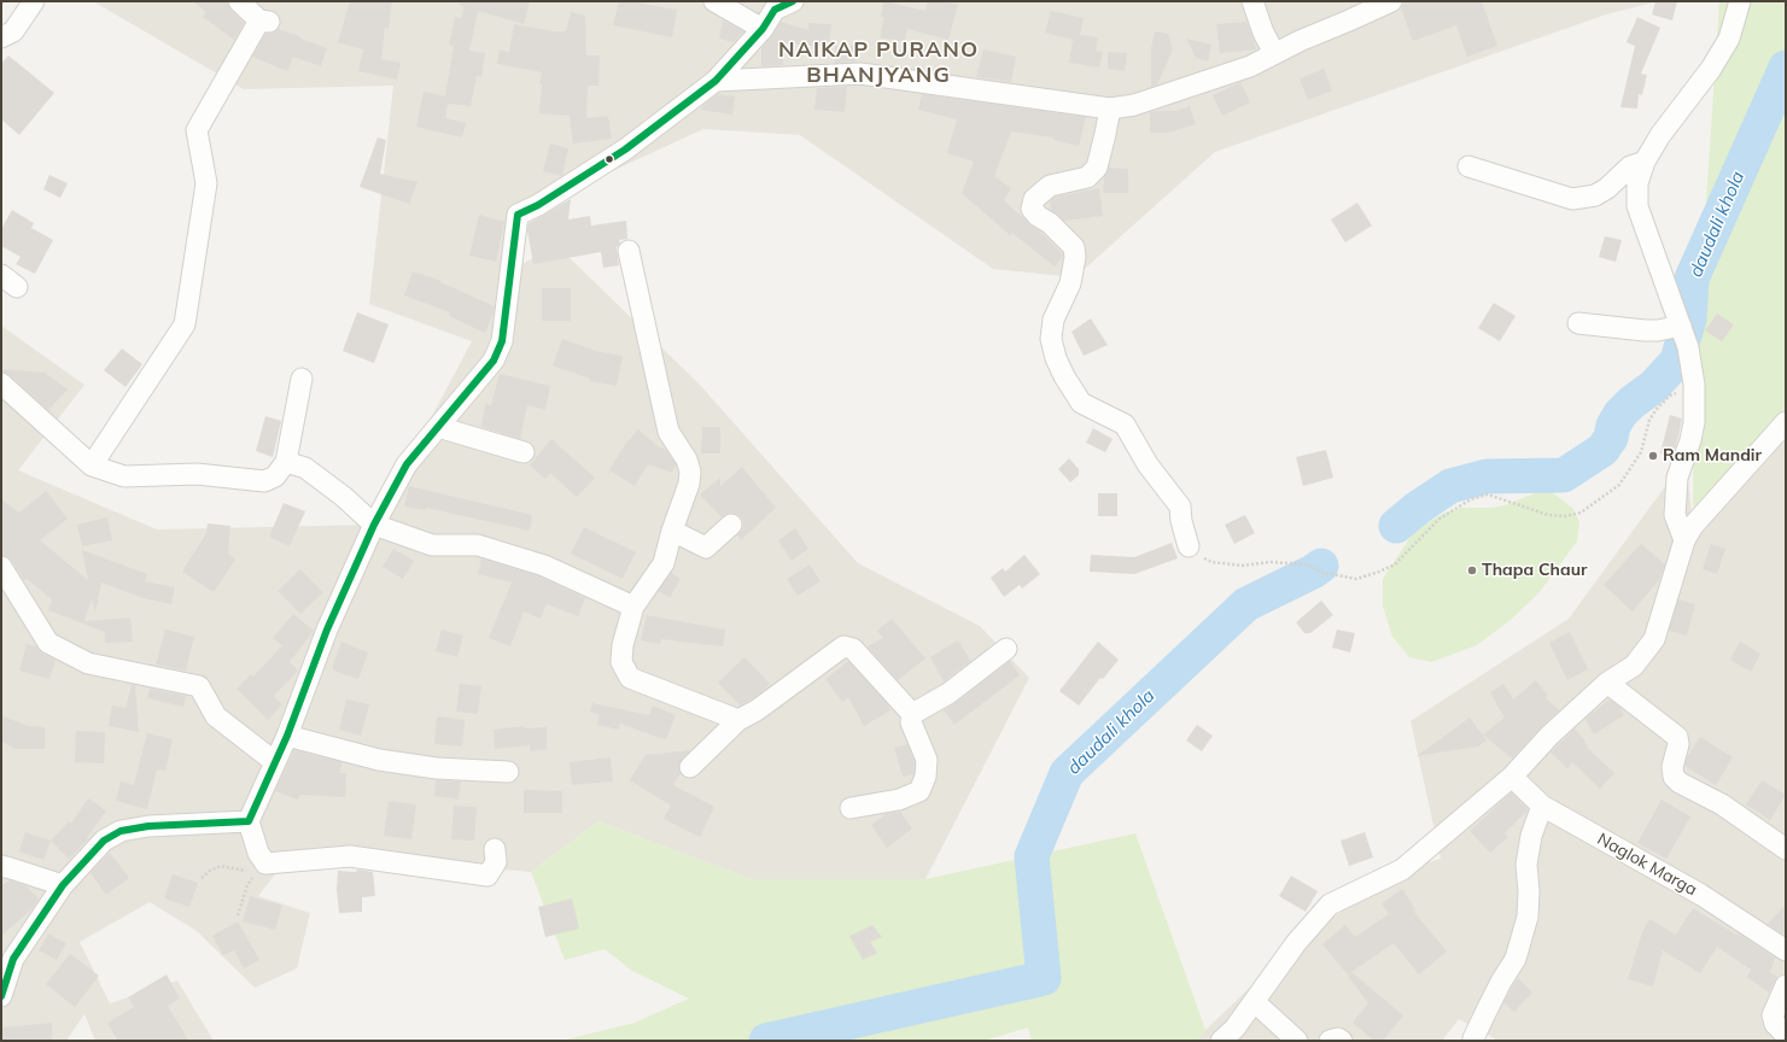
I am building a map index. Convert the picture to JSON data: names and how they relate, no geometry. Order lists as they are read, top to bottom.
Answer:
{
  "streets": {
    "street": ["Naglok Marga"]
  },
  "districts": ["NAIKAP PURANO BHANJYANG"],
  "water": ["daudali khola"],
  "places": ["Ram Mandir", "Thapa Chaur"]
}
